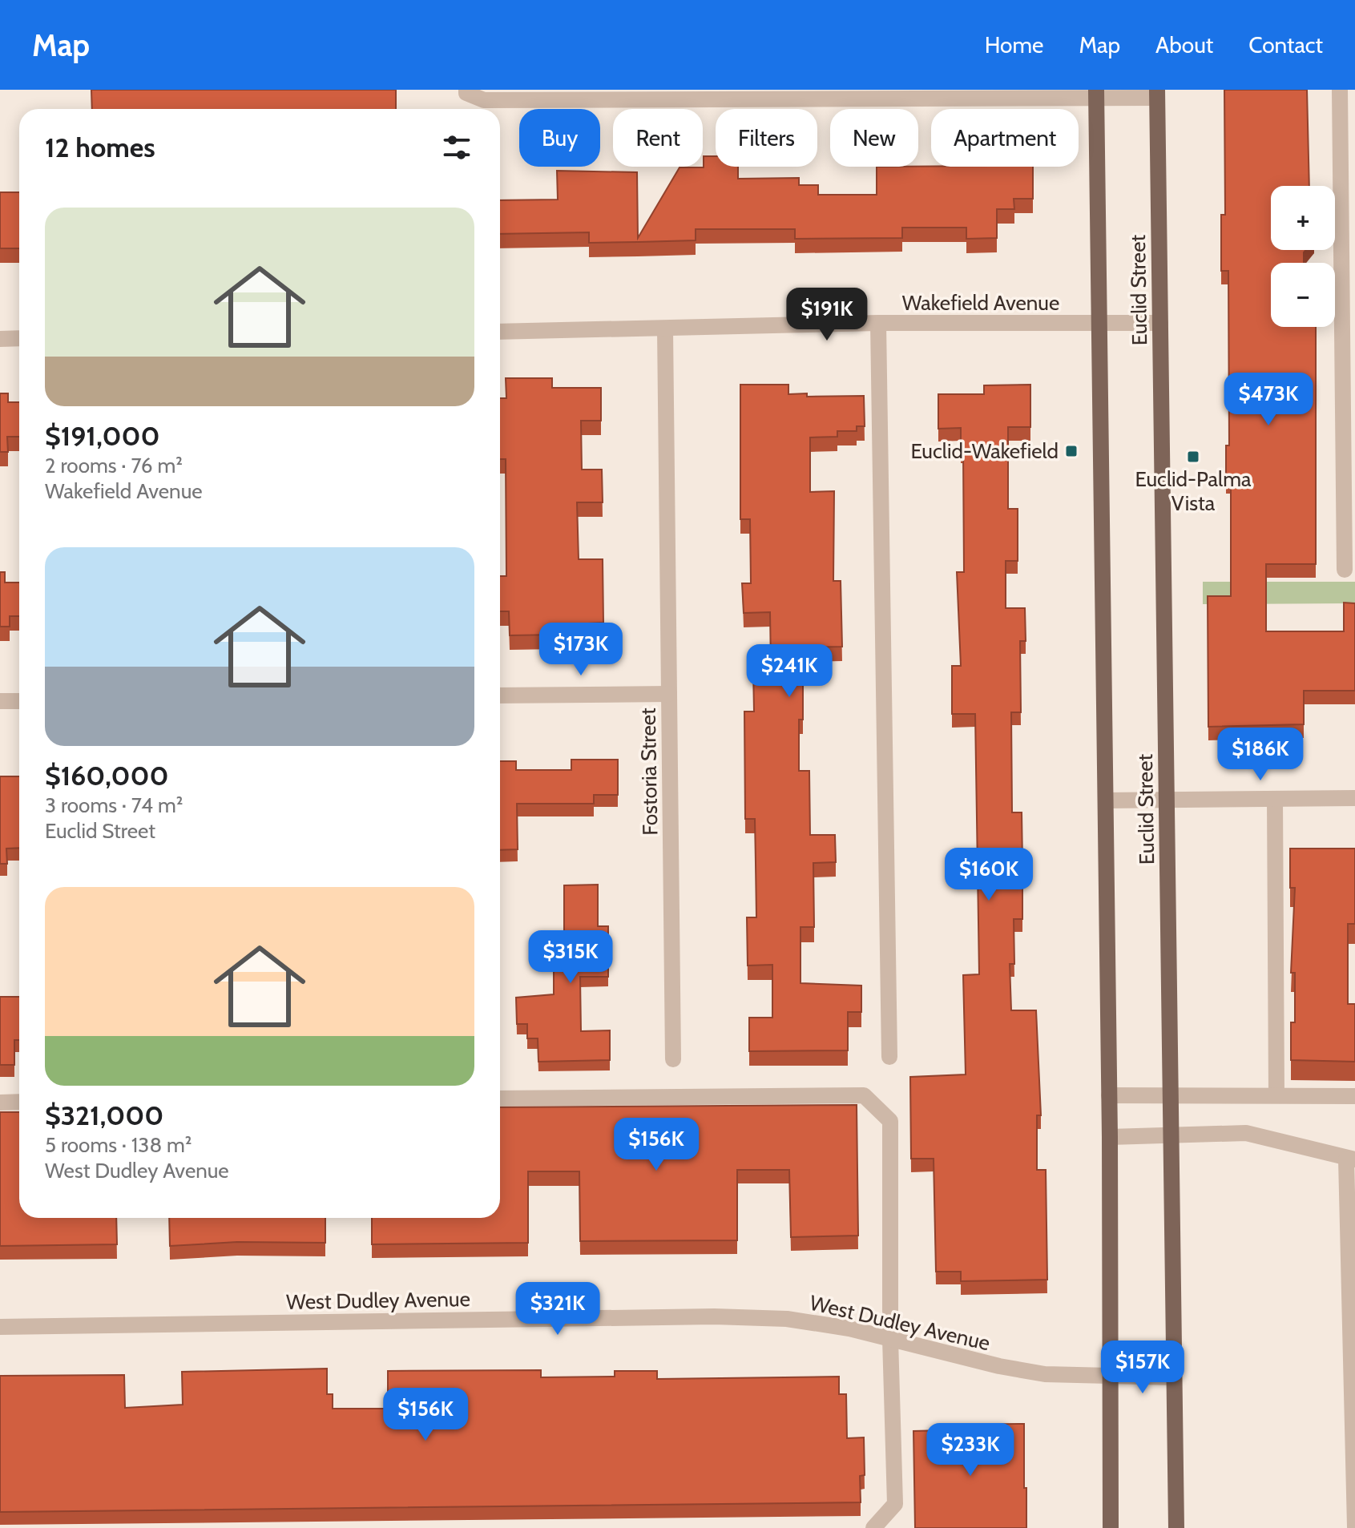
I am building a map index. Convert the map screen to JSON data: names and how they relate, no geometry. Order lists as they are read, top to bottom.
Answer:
{
  "streets": {
    "main road": ["Euclid Street"],
    "street": ["Wakefield Avenue", "Fostoria Street", "West Dudley Avenue"]
  },
  "crossings": [
    ["Euclid Street", "Wakefield Avenue"],
    ["Euclid Street", "West Dudley Avenue"],
    ["Wakefield Avenue", "Fostoria Street"]
  ],
  "places": {
    "transit": ["Euclid-Wakefield", "Euclid-Palma Vista"]
  },
  "page": {
    "header": "Map",
    "nav": [
      "Home",
      "Map",
      "About",
      "Contact"
    ],
    "chip": [
      "Buy",
      "Rent",
      "Filters",
      "New",
      "Apartment"
    ],
    "heading": "12 homes",
    "map_buttons": ["+", "−"],
    "list": [
      {
        "name": "$191,000",
        "note": "2 rooms · 76 m² · Wakefield Avenue"
      },
      {
        "name": "$160,000",
        "note": "3 rooms · 74 m² · Euclid Street"
      },
      {
        "name": "$321,000",
        "note": "5 rooms · 138 m² · West Dudley Avenue"
      }
    ],
    "price": [
      "$191K",
      "$473K",
      "$173K",
      "$241K",
      "$186K",
      "$160K",
      "$315K",
      "$156K",
      "$321K",
      "$157K",
      "$156K",
      "$233K"
    ]
  }
}
